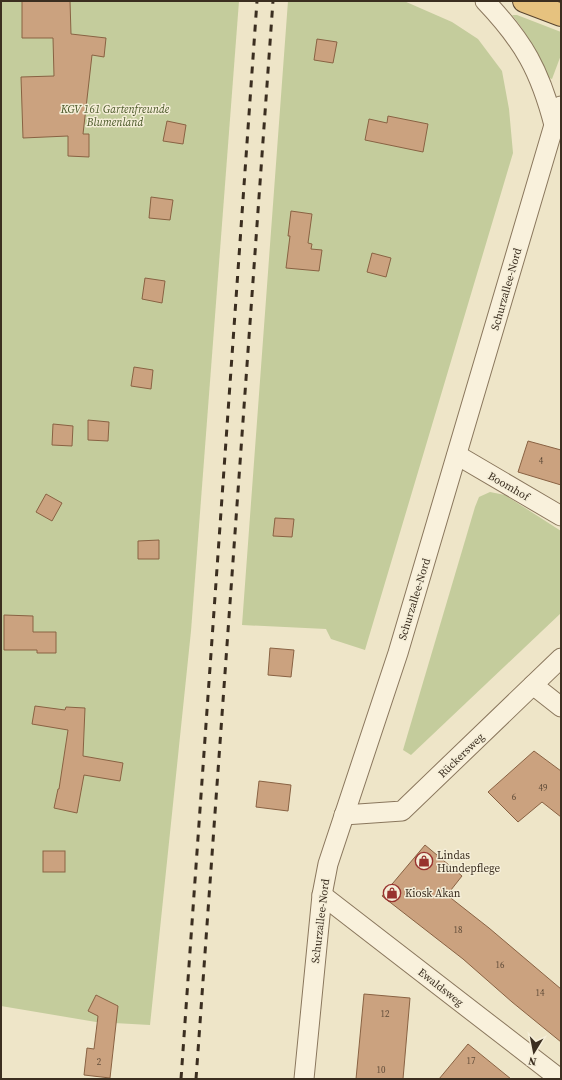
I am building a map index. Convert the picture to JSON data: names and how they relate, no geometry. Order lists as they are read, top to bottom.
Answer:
{
  "streets": {
    "street": [
      "Schurzallee-Nord",
      "Boomhof",
      "Rückersweg",
      "Ewaldsweg"
    ]
  },
  "crossings": [
    ["Schurzallee-Nord", "Boomhof"],
    ["Schurzallee-Nord", "Rückersweg"],
    ["Schurzallee-Nord", "Ewaldsweg"]
  ],
  "parks": ["KGV 161 Gartenfreunde Blumenland"],
  "places": {
    "shop": ["Lindas Hundepflege", "Kiosk Akan"]
  },
  "house_numbers": [
    "4",
    "49",
    "6",
    "18",
    "16",
    "14",
    "12",
    "17",
    "2",
    "10"
  ],
  "north": "bottom"
}
